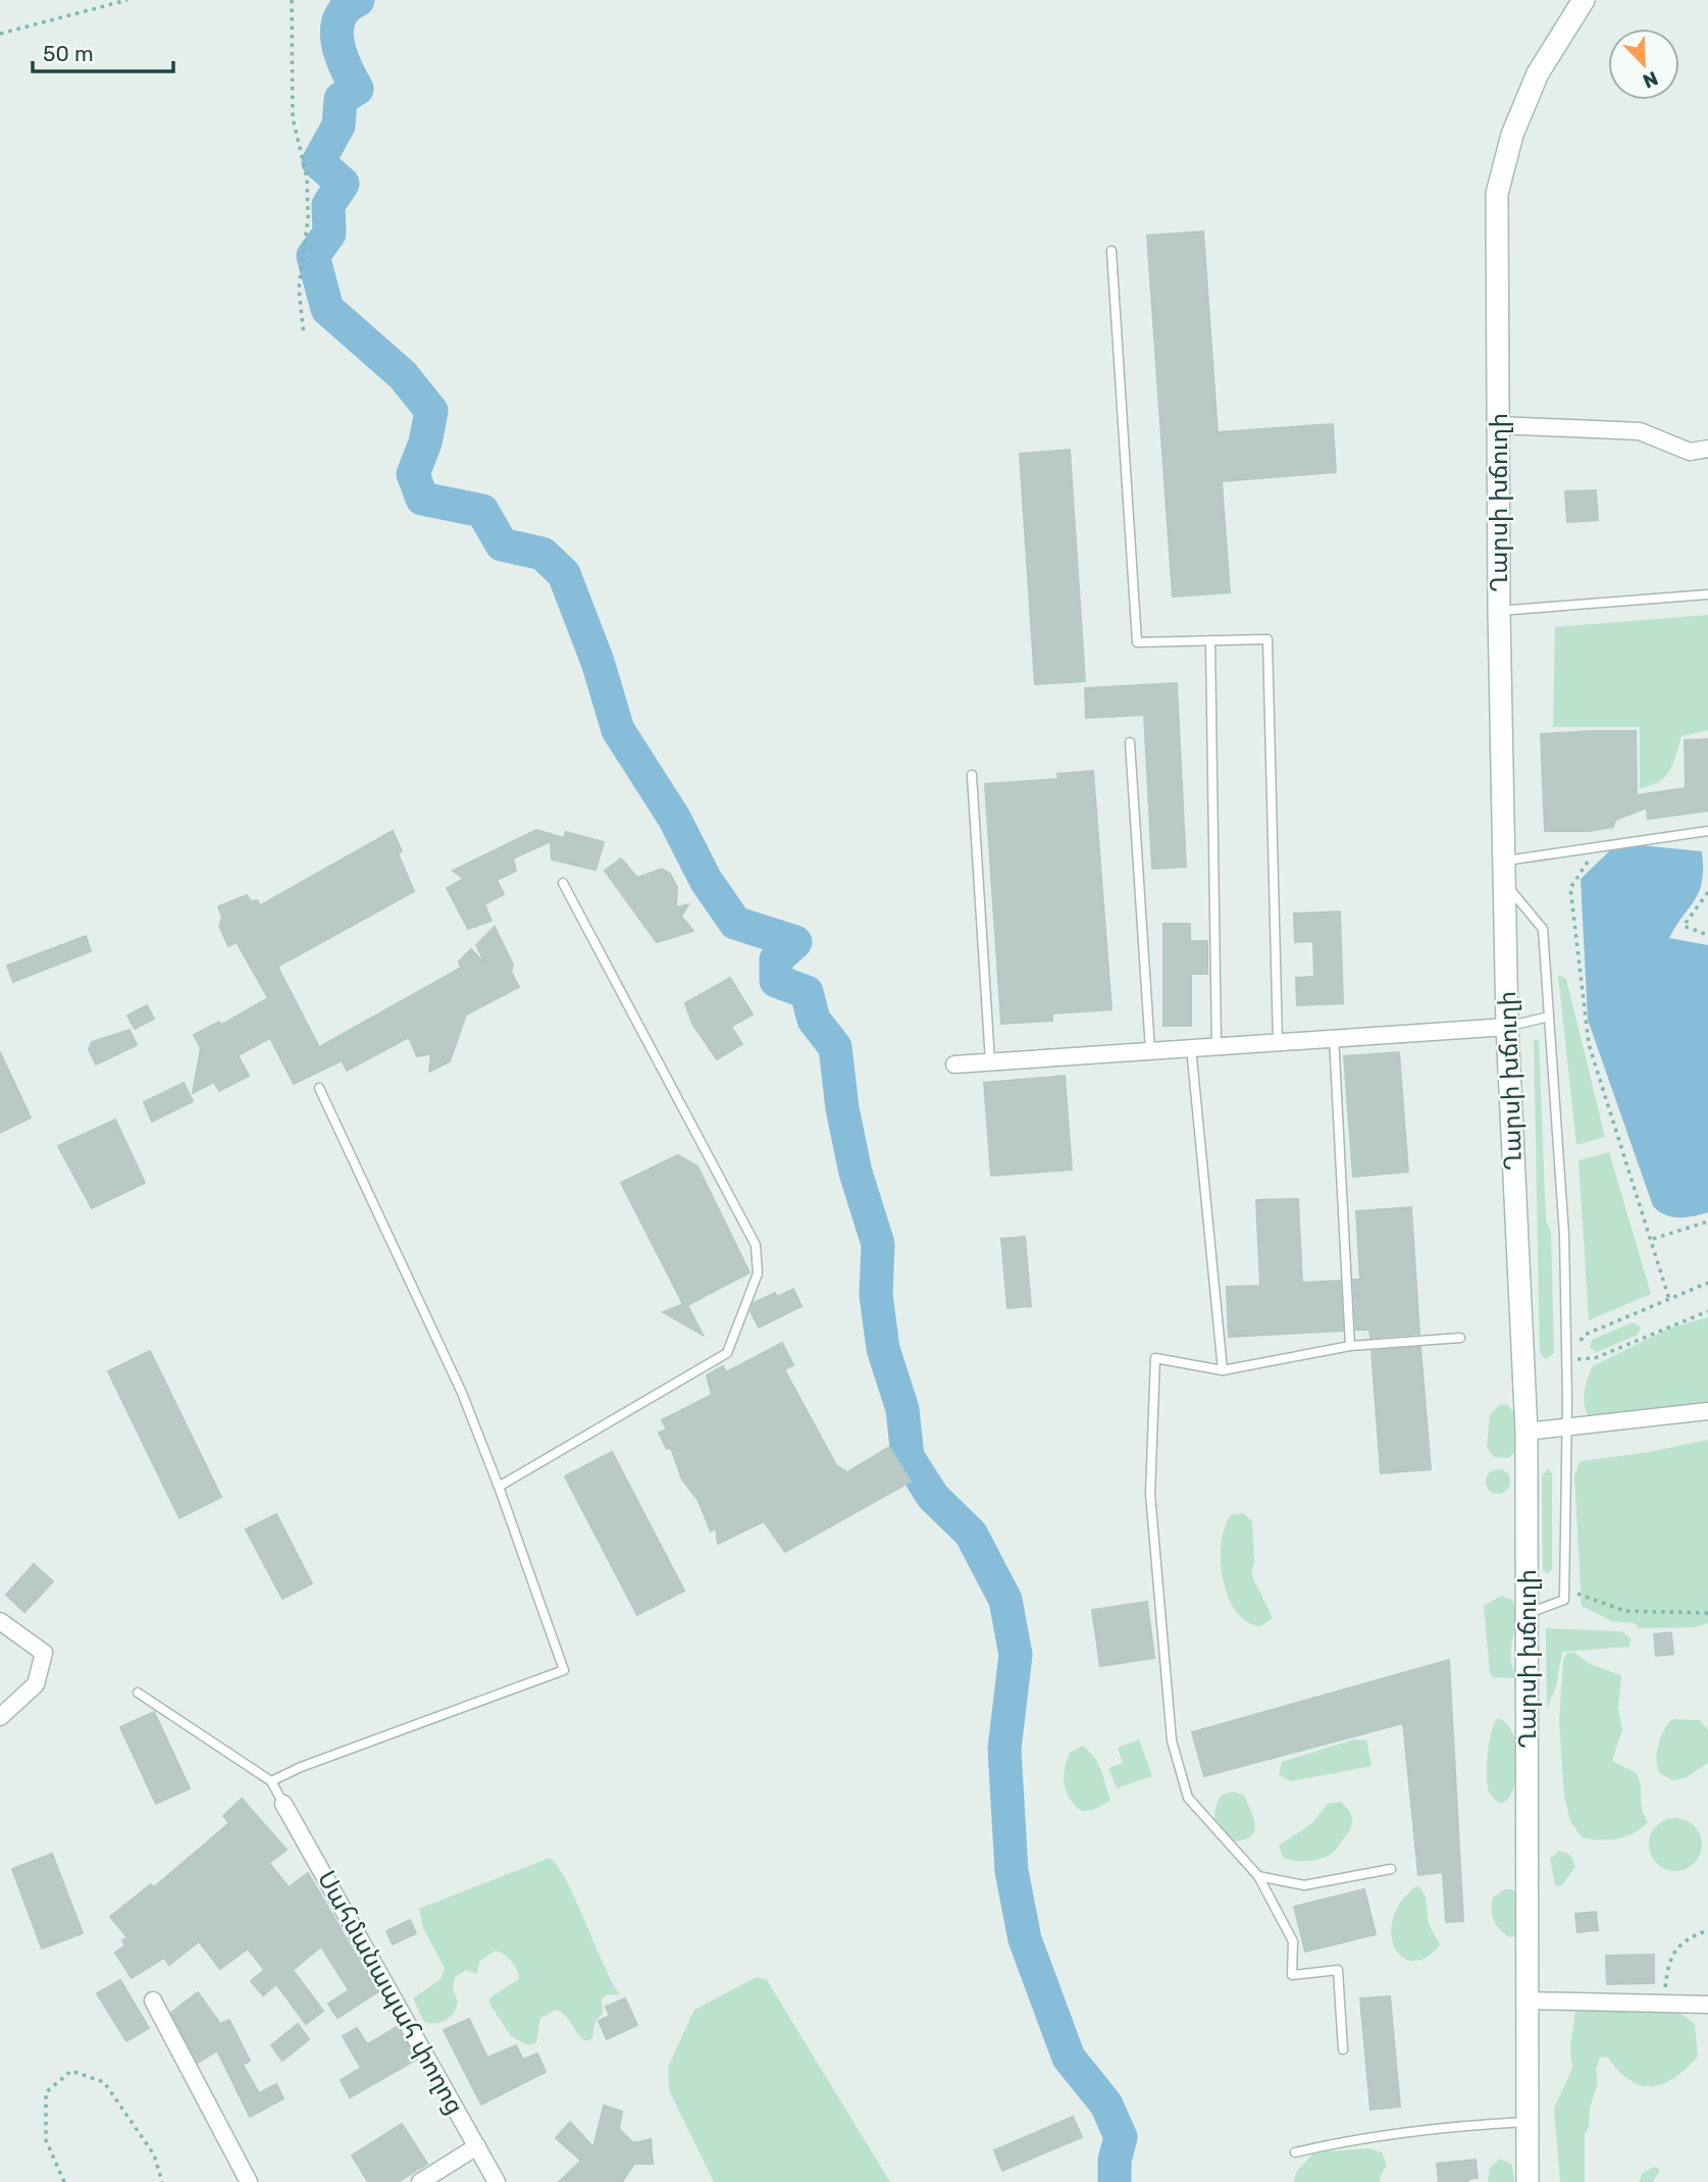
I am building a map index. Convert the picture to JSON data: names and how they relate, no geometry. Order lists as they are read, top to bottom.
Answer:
{
  "streets": {
    "main road": ["Ղարսի խճուղի"],
    "street": ["Սահմանապահ փողոց"]
  },
  "scale_bar": "50 m",
  "north": "bottom right"
}
